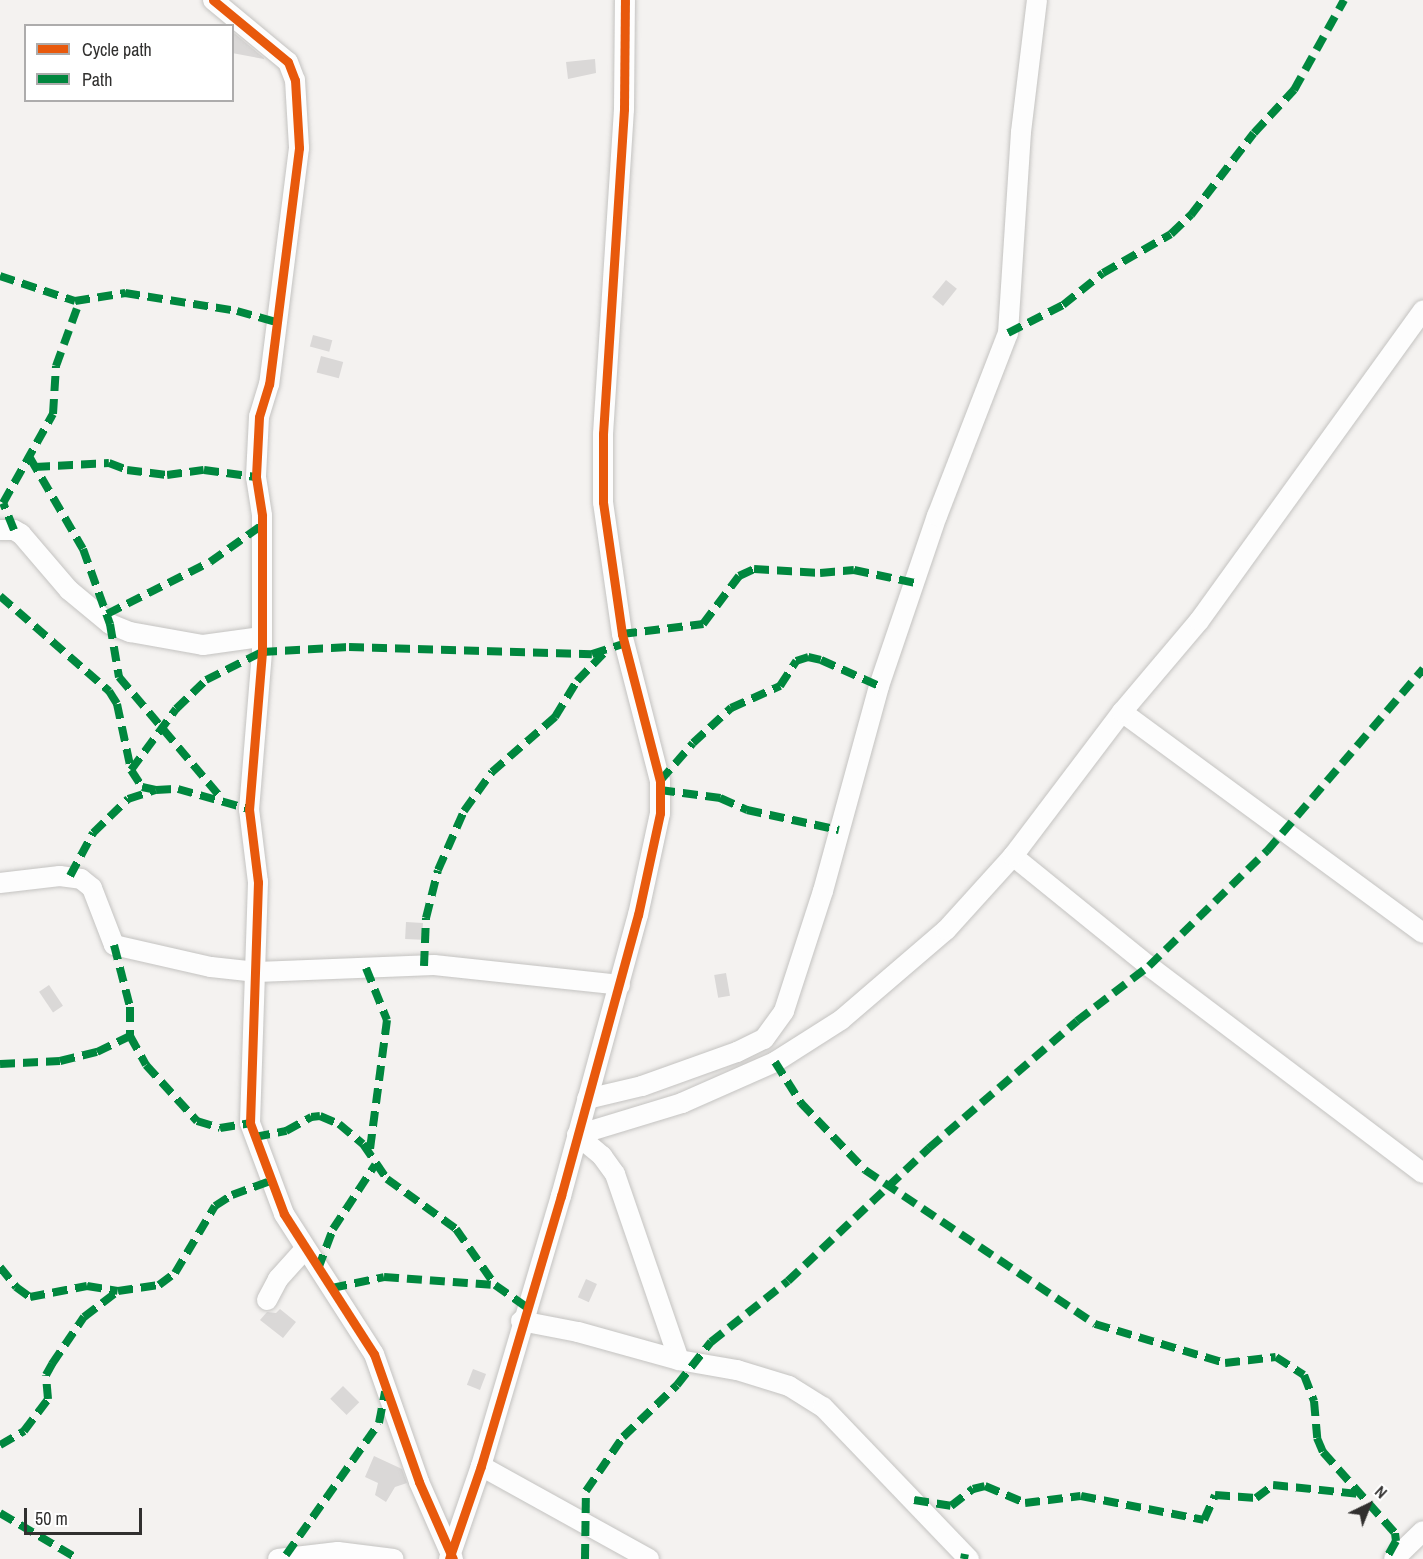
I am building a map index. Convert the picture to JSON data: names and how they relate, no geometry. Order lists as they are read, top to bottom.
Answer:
{
  "legend": ["Cycle path", "Path"],
  "scale_bar": "50 m",
  "north": "top right"
}
